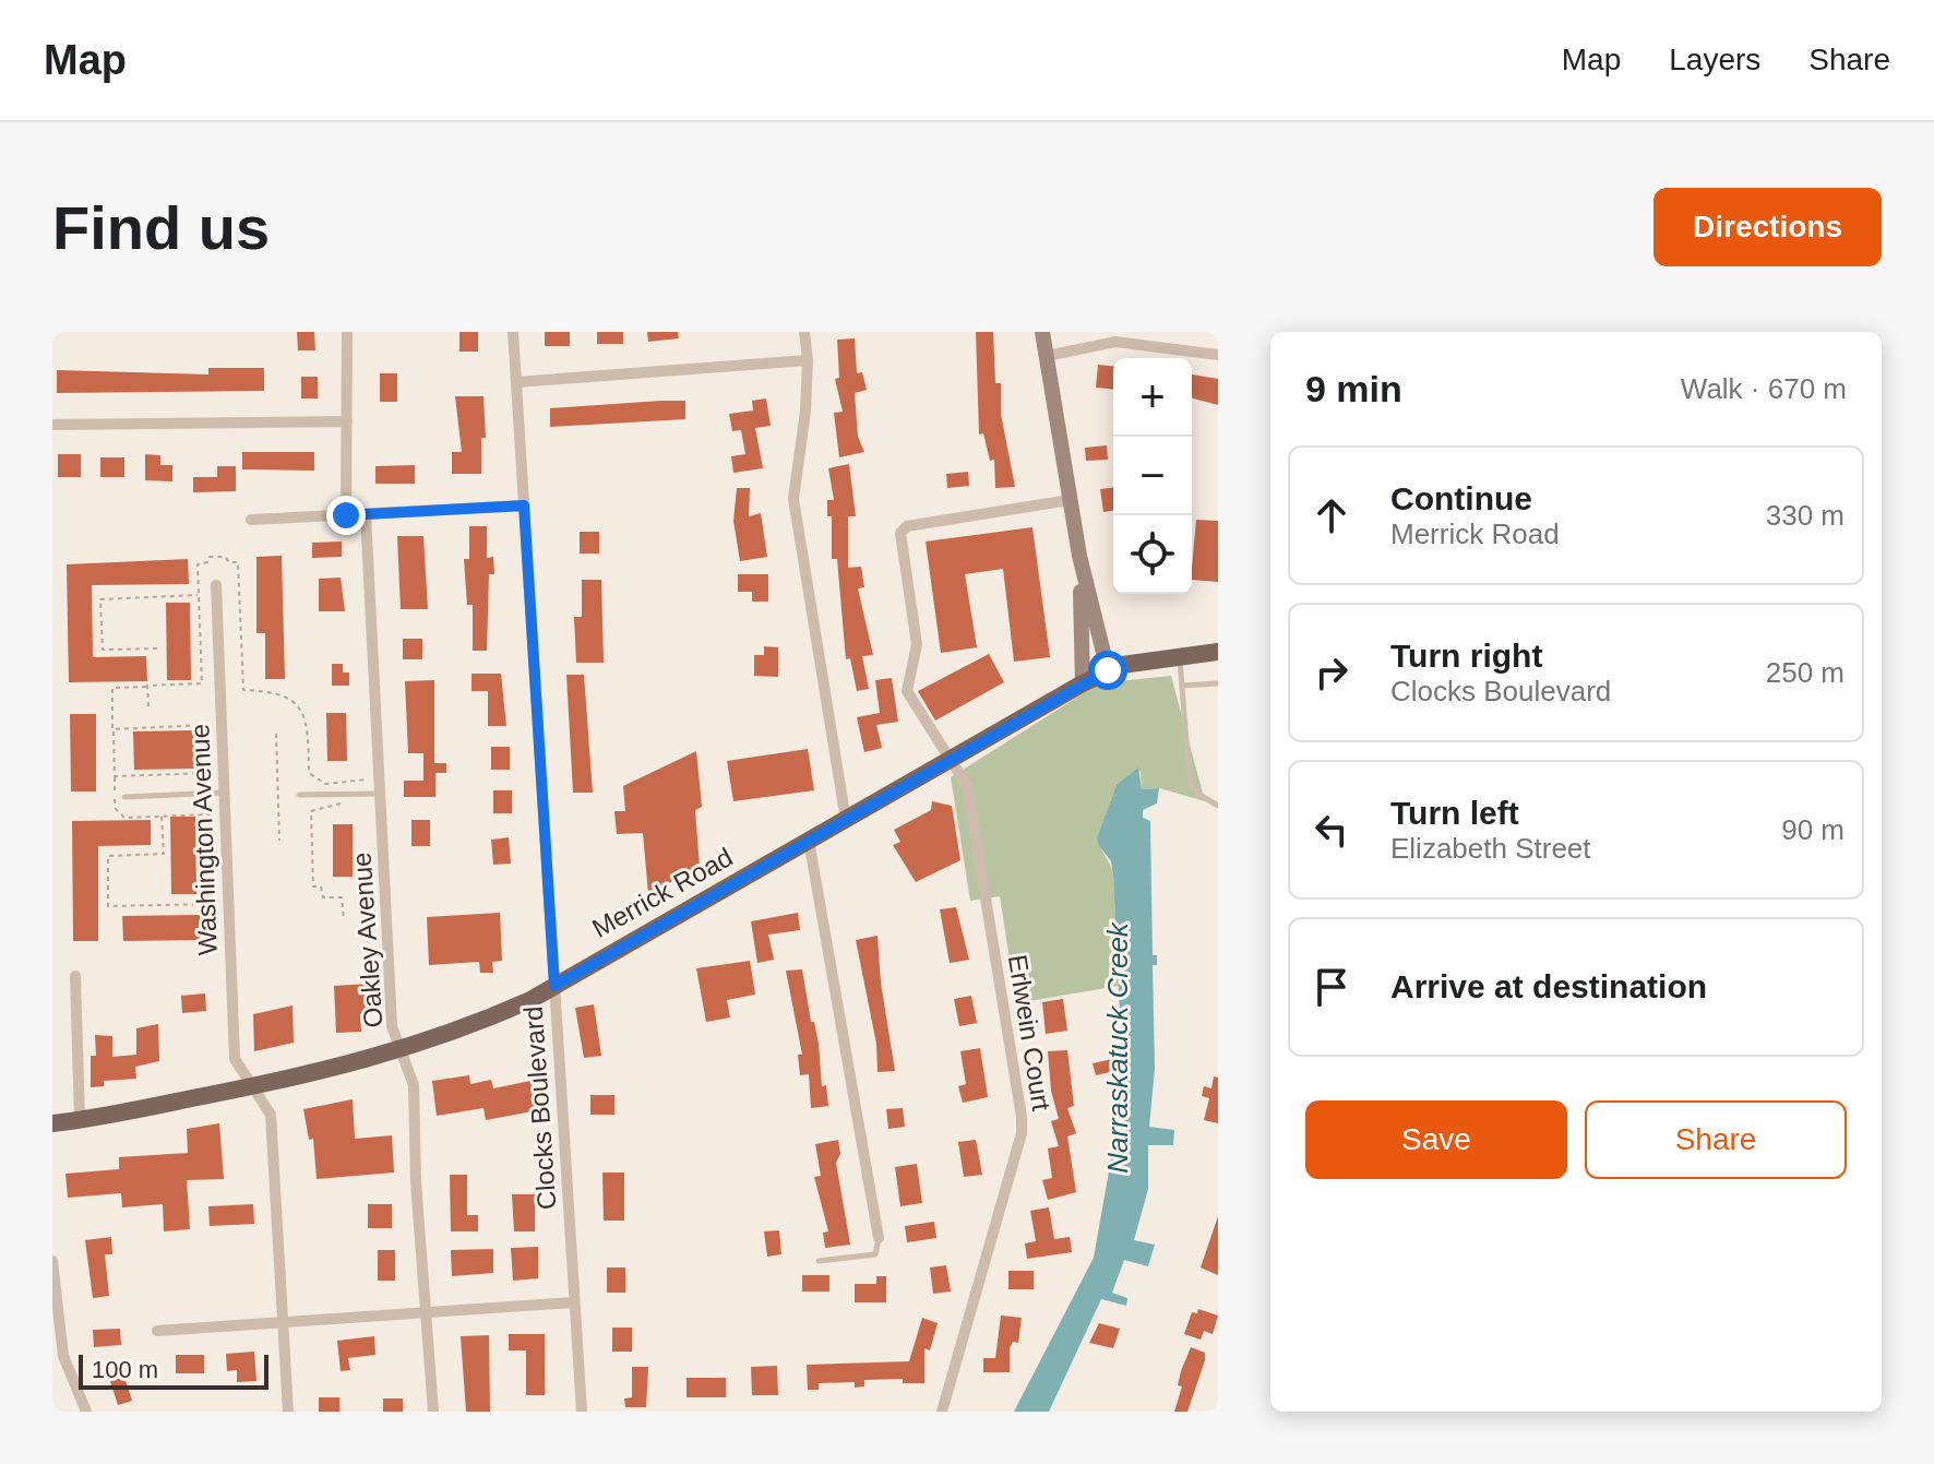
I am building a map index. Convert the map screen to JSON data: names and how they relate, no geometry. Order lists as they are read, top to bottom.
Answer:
{
  "streets": {
    "main road": ["Merrick Road"],
    "street": [
      "Washington Avenue",
      "Oakley Avenue",
      "Erlwein Court",
      "Clocks Boulevard"
    ]
  },
  "crossings": [
    ["Washington Avenue", "Merrick Road"],
    ["Merrick Road", "Oakley Avenue"],
    ["Merrick Road", "Erlwein Court"],
    ["Merrick Road", "Clocks Boulevard"]
  ],
  "water": ["Narraskatuck Creek"],
  "scale_bar": "100 m",
  "page": {
    "header": "Map",
    "nav": ["Map", "Layers", "Share"],
    "buttons": [
      "Directions",
      ["Save", "Share"]
    ],
    "title": "Find us",
    "heading": ["9 min", "Walk · 670 m"],
    "map_buttons": ["+", "−"],
    "list": [
      ["Continue", "Merrick Road", "330 m"],
      ["Turn right", "Clocks Boulevard", "250 m"],
      ["Turn left", "Elizabeth Street", "90 m"],
      "Arrive at destination"
    ],
    "scale": "100 m"
  }
}
